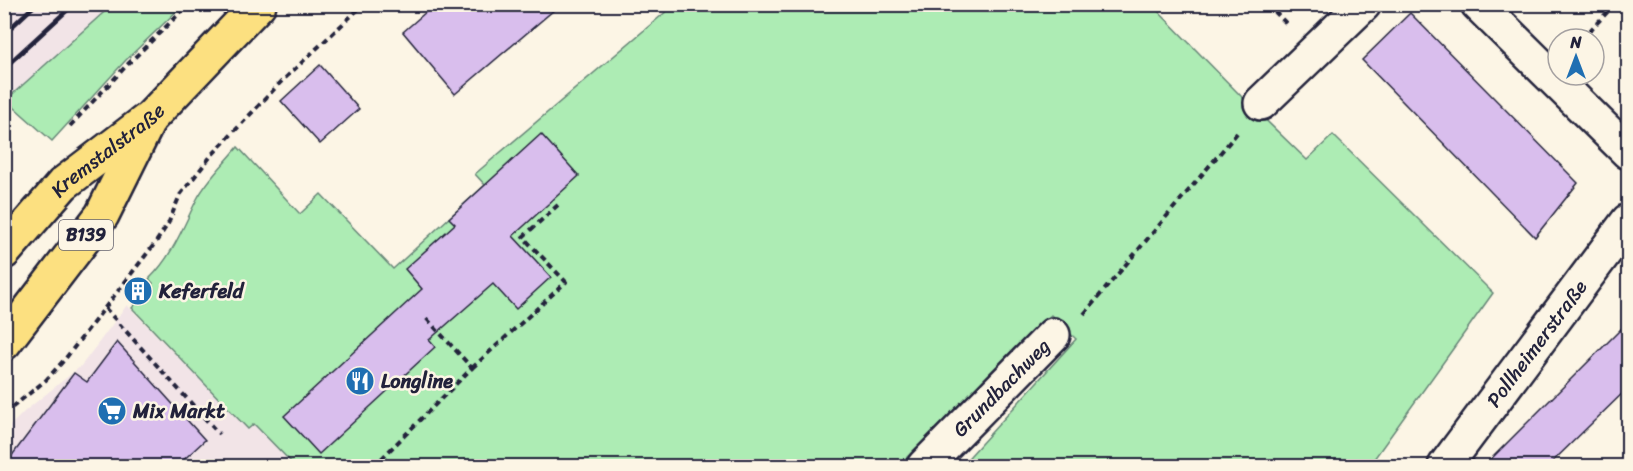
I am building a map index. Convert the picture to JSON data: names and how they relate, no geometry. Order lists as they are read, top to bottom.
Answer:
{
  "streets": {
    "main road": ["Kremstalstraße", "B139"],
    "street": ["Pollheimerstraße", "Grundbachweg"]
  },
  "crossings": [
    ["Kremstalstraße", "B139"]
  ],
  "places": {
    "building": ["Keferfeld"],
    "restaurant": ["Longline"],
    "supermarket": ["Mix Markt"]
  },
  "north": "top"
}
